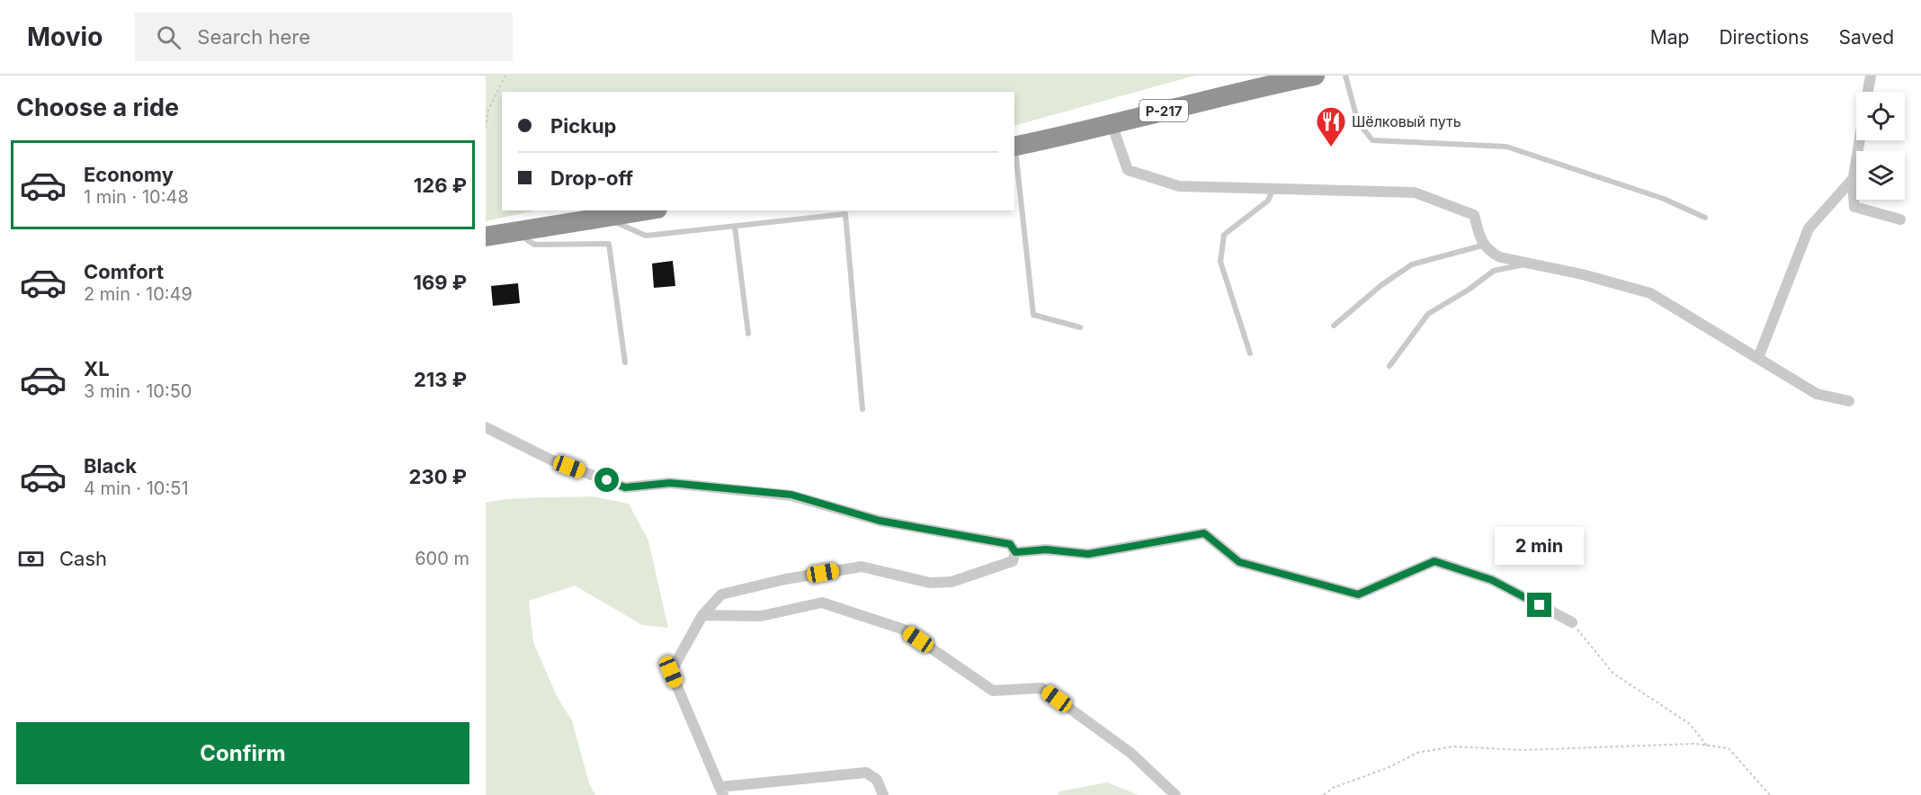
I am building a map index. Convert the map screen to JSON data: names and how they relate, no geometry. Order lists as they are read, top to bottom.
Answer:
{
  "streets": {
    "highway": ["Р-217"]
  },
  "places": {
    "restaurant": ["Шёлковый путь"]
  },
  "page": {
    "header": "Movio",
    "search": "Search here",
    "nav": ["Map", "Directions", "Saved"],
    "heading": "Choose a ride",
    "banner": ["Pickup", "Drop-off"],
    "list": [
      {
        "name": "Economy",
        "note": "1 min · 10:48",
        "value": "126 ₽"
      },
      {
        "name": "Comfort",
        "note": "2 min · 10:49",
        "value": "169 ₽"
      },
      {
        "name": "XL",
        "note": "3 min · 10:50",
        "value": "213 ₽"
      },
      {
        "name": "Black",
        "note": "4 min · 10:51",
        "value": "230 ₽"
      }
    ],
    "bubble": "2 min",
    "pay": ["Cash", "600 m"],
    "buttons": "Confirm"
  }
}
